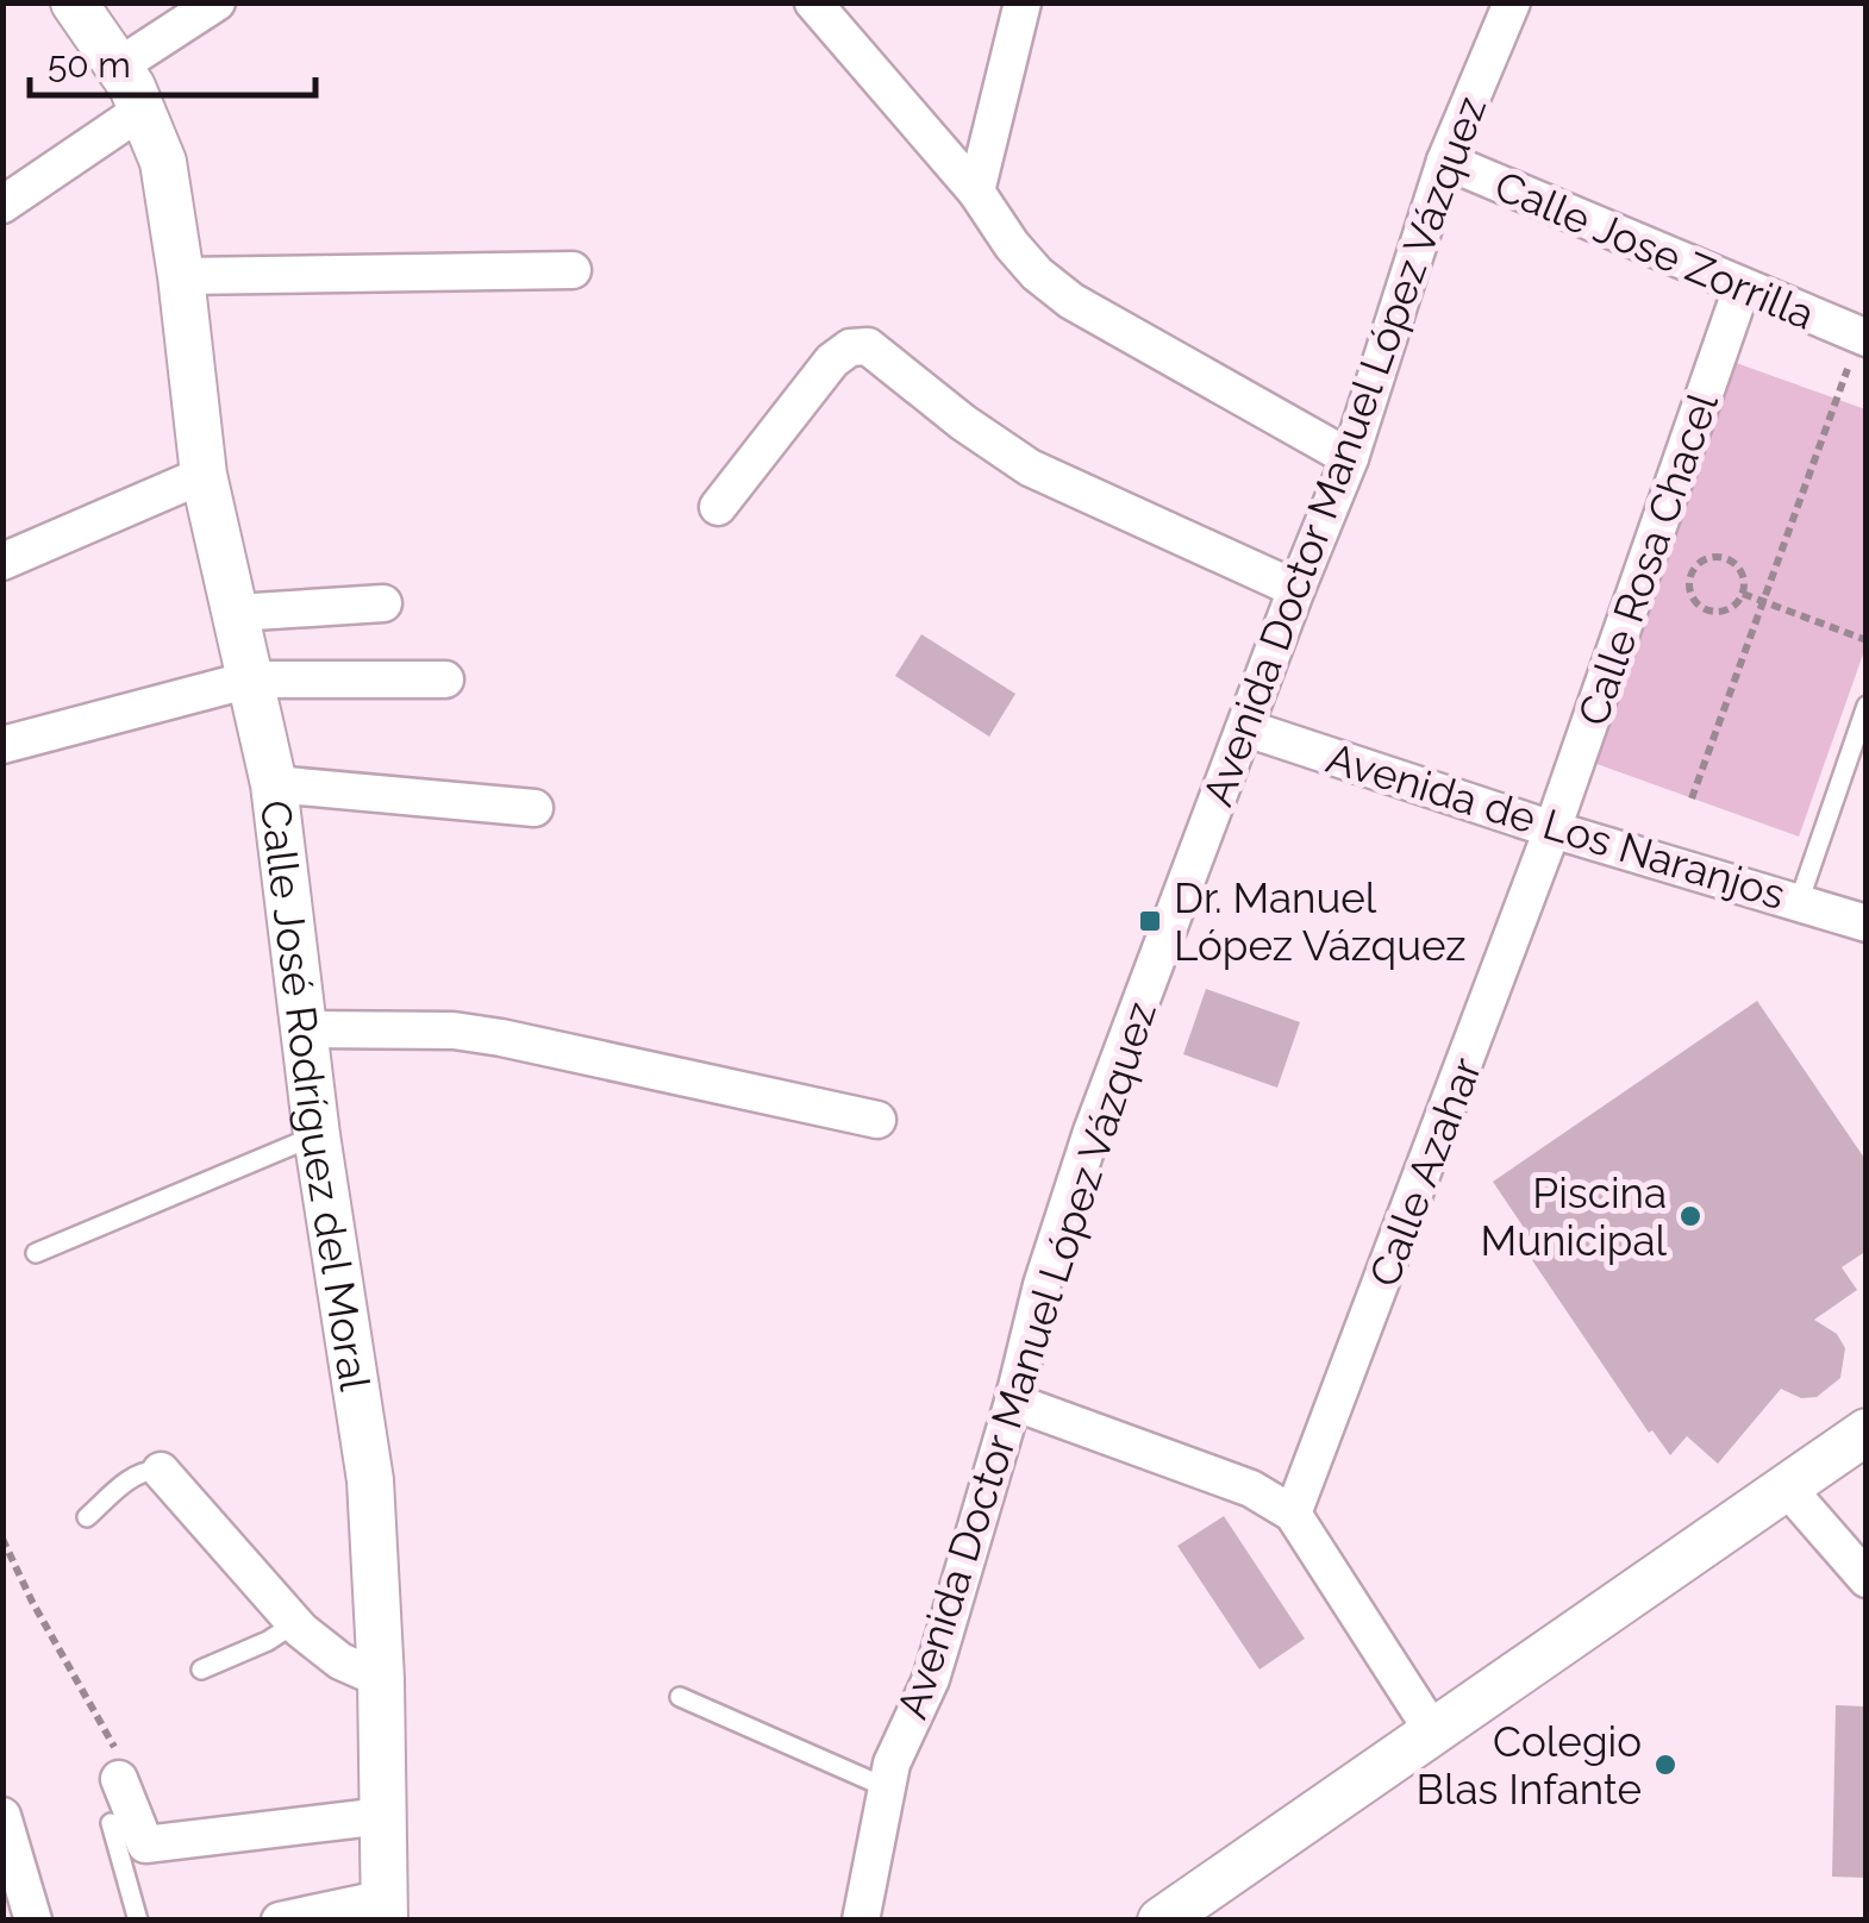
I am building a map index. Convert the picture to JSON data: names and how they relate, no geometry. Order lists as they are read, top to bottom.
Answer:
{
  "streets": {
    "street": [
      "Calle Jose Zorrilla",
      "Avenida Doctor Manuel López Vázquez",
      "Calle Rosa Chacel",
      "Avenida de Los Naranjos",
      "Calle José Rodríguez del Moral",
      "Calle Azahar"
    ]
  },
  "crossings": [
    ["Calle Jose Zorrilla", "Avenida Doctor Manuel López Vázquez"],
    ["Calle Jose Zorrilla", "Calle Rosa Chacel"],
    ["Avenida Doctor Manuel López Vázquez", "Avenida de Los Naranjos"],
    ["Calle Rosa Chacel", "Avenida de Los Naranjos"],
    ["Calle Rosa Chacel", "Calle Azahar"],
    ["Avenida de Los Naranjos", "Calle Azahar"]
  ],
  "places": {
    "transit": ["Dr. Manuel López Vázquez"],
    "other": ["Piscina Municipal", "Colegio Blas Infante"]
  },
  "scale_bar": "50 m"
}
